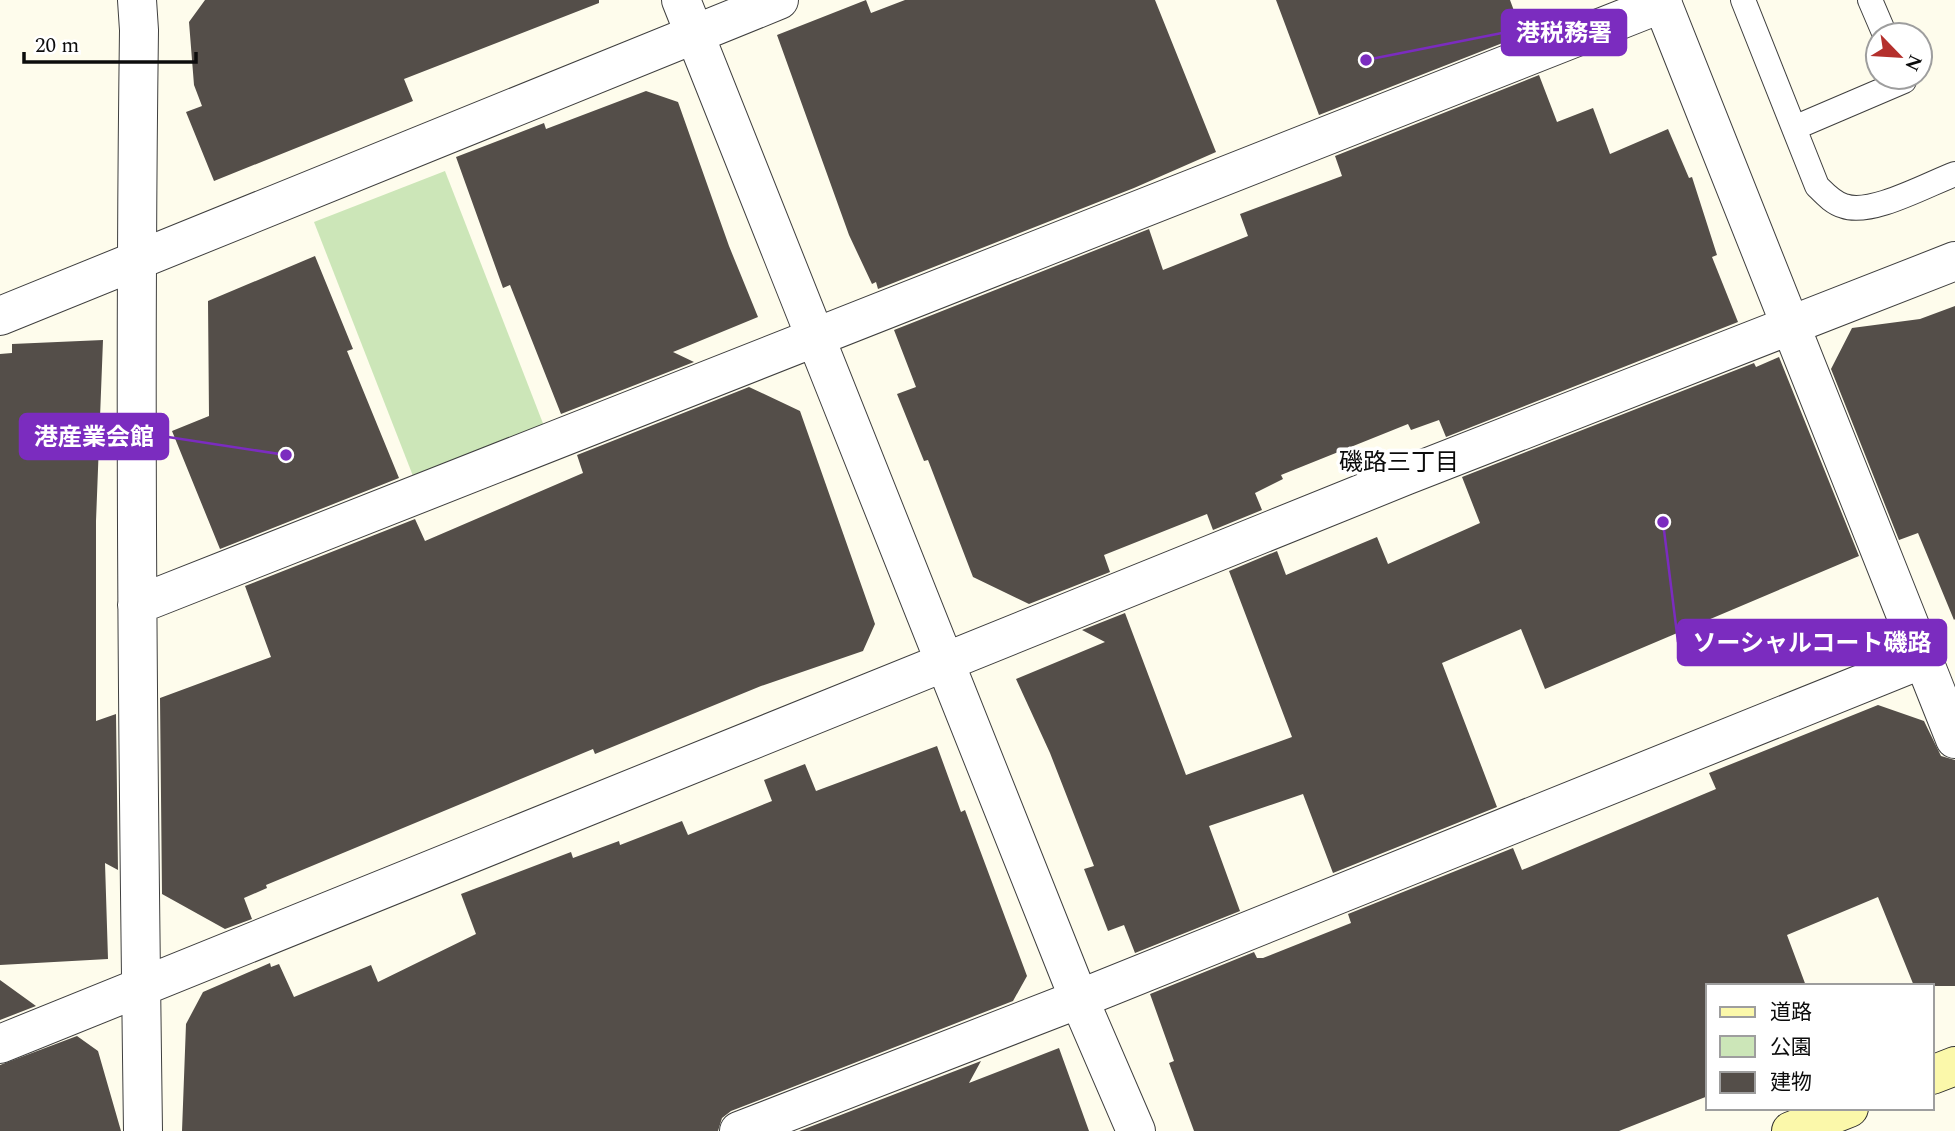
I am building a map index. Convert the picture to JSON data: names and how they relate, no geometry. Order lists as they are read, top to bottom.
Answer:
{
  "districts": ["磯路三丁目"],
  "places": ["港税務署", "港産業会館", "ソーシャルコート磯路"],
  "legend": ["道路", "公園", "建物"],
  "scale_bar": "20 m",
  "north": "bottom right"
}
